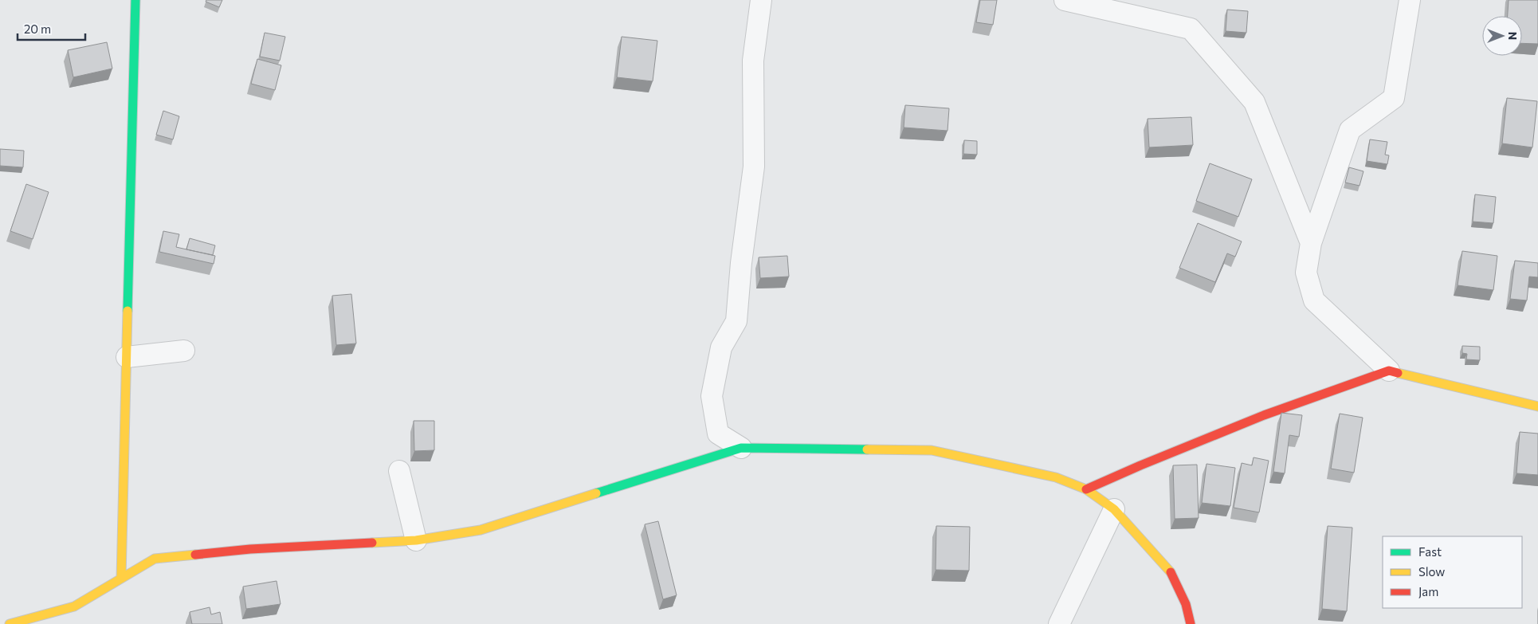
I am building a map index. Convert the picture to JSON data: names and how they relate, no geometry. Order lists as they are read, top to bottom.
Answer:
{
  "legend": ["Fast", "Slow", "Jam"],
  "scale_bar": "20 m",
  "north": "right"
}
